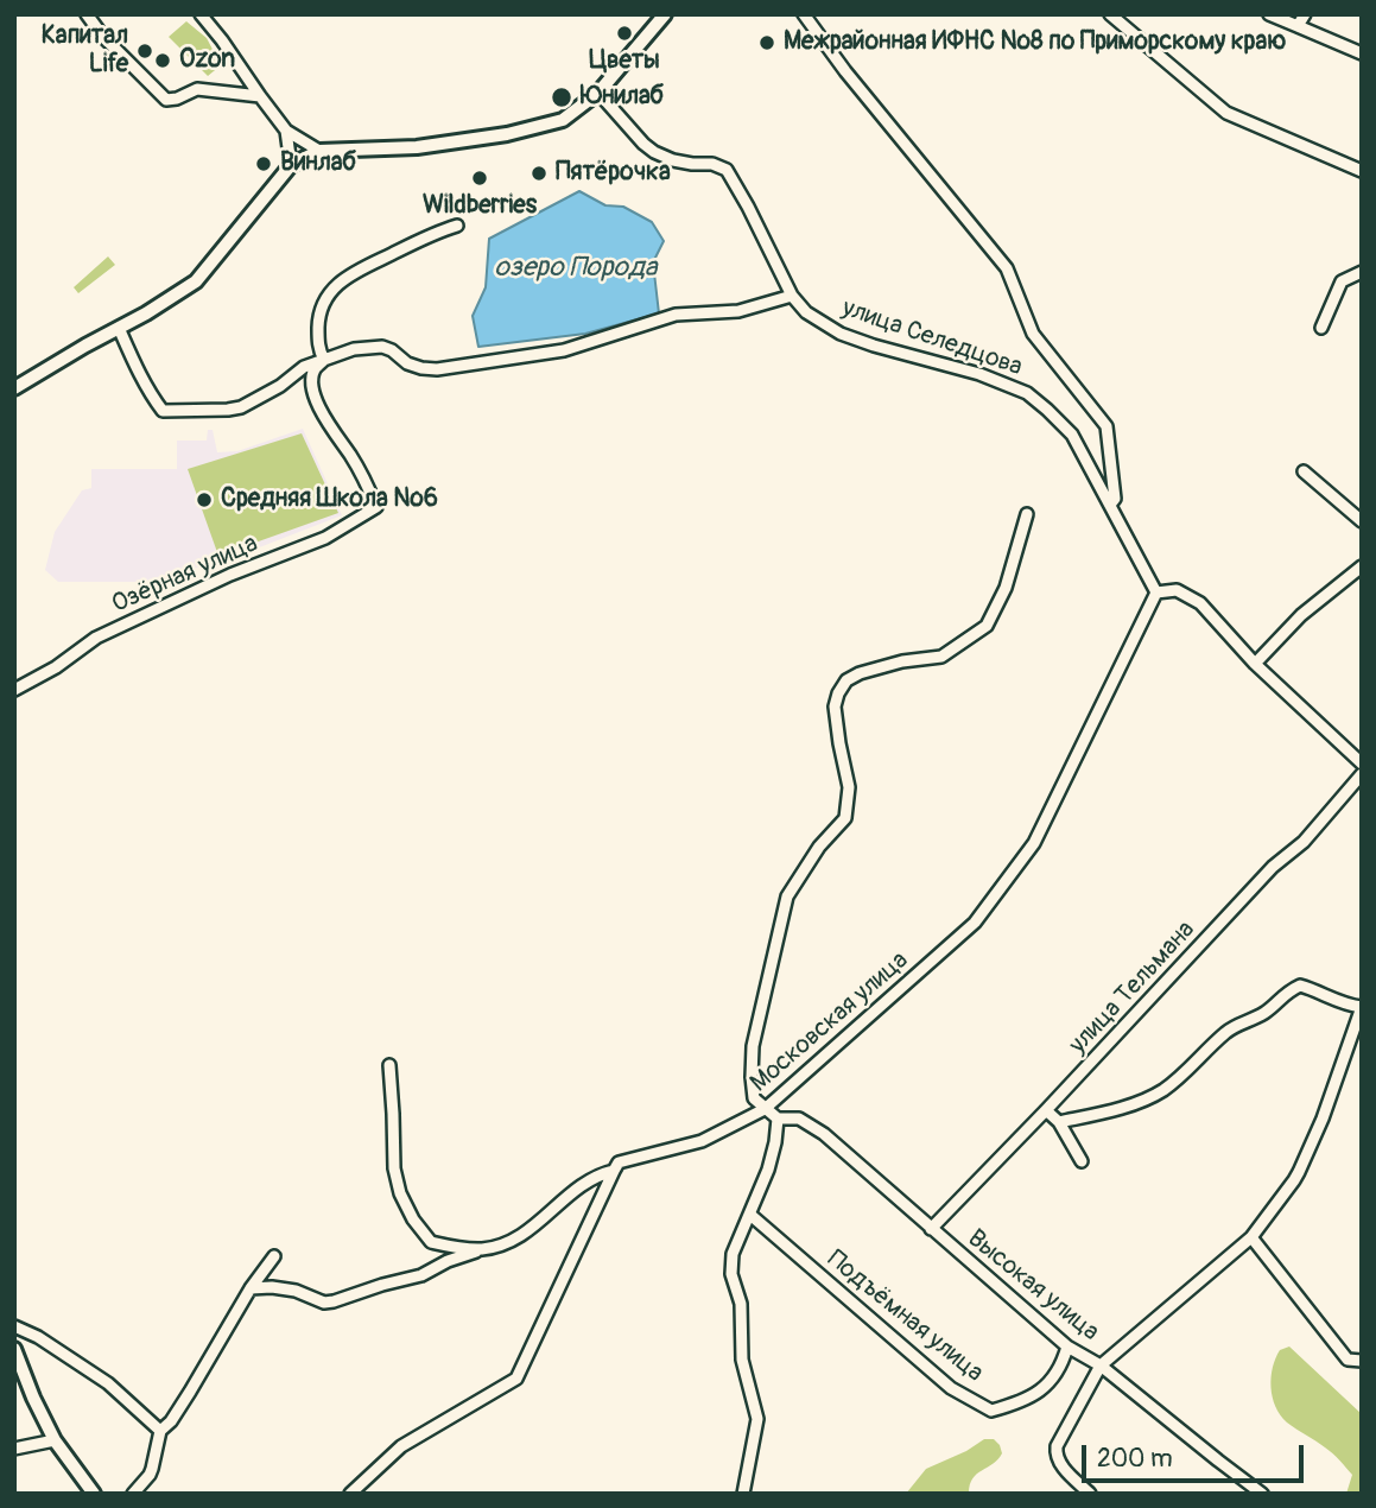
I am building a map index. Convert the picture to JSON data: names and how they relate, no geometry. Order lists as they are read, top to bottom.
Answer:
{
  "streets": {
    "street": [
      "улица Селедцова",
      "Озёрная улица",
      "улица Тельмана",
      "Московская улица",
      "Высокая улица",
      "Подъёмная улица"
    ]
  },
  "crossings": [
    ["улица Селедцова", "Московская улица"],
    ["улица Тельмана", "Высокая улица"],
    ["Высокая улица", "Подъёмная улица"]
  ],
  "water": ["озеро Порода"],
  "places": [
    "Цветы",
    "Межрайонная ИФНС №8 по Приморскому краю",
    "Капитал Life",
    "Ozon",
    "Юнилаб",
    "Винлаб",
    "Пятёрочка",
    "Wildberries",
    "Средняя Школа №6"
  ],
  "scale_bar": "200 m"
}
